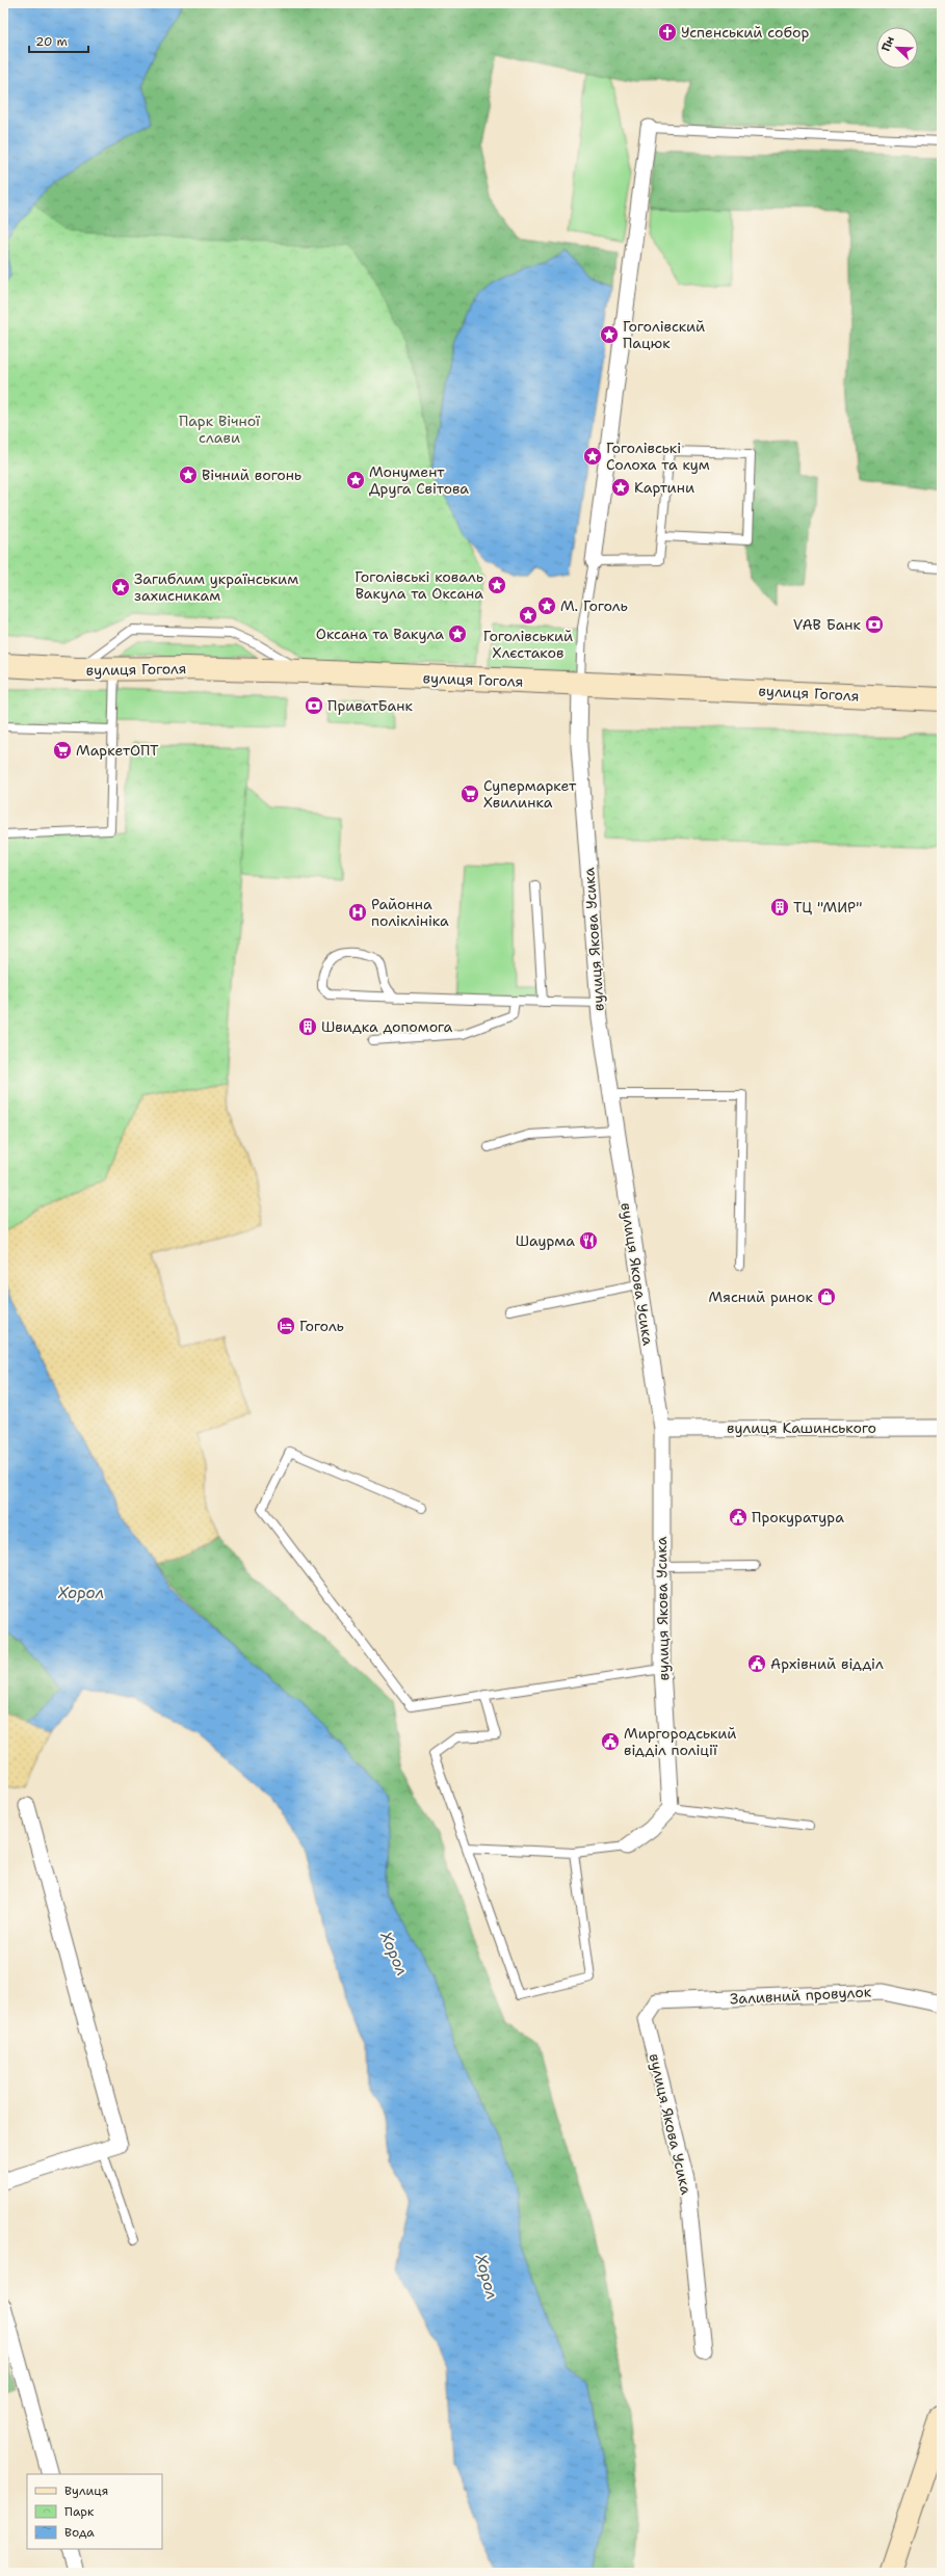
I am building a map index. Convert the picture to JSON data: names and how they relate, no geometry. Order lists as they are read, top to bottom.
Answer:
{
  "streets": {
    "street": [
      "вулиця Гоголя",
      "вулиця Якова Усика",
      "вулиця Кашинського",
      "Заливний провулок"
    ]
  },
  "crossings": [
    ["вулиця Гоголя", "вулиця Якова Усика"],
    ["вулиця Якова Усика", "вулиця Кашинського"],
    ["вулиця Якова Усика", "Заливний провулок"]
  ],
  "water": ["Хорол"],
  "parks": ["Парк Вічної слави"],
  "places": {
    "church": ["Успенський собор"],
    "place": [
      "Гоголівский Пацюк",
      "Гоголівські Солоха та кум",
      "Вічний вогонь",
      "Монумент Друга Світова",
      "Картини",
      "Гоголівські коваль Вакула та Оксана",
      "Загиблим українським захисникам",
      "М. Гоголь",
      "Гоголівський Хлєстаков",
      "Оксана та Вакула"
    ],
    "bank": ["VAB Банк", "ПриватБанк"],
    "supermarket": ["МаркетОПТ", "Супермаркет Хвилинка"],
    "building": ["ТЦ \"МИР\"", "Швидка допомога"],
    "hospital": ["Районна поліклініка"],
    "restaurant": ["Шаурма"],
    "shop": ["Мясний ринок"],
    "hotel": ["Гоголь"],
    "public building": ["Прокуратура", "Архівний відділ", "Миргородський відділ поліції"]
  },
  "legend": ["Вулиця", "Парк", "Вода"],
  "scale_bar": "20 m",
  "north": "top left"
}
